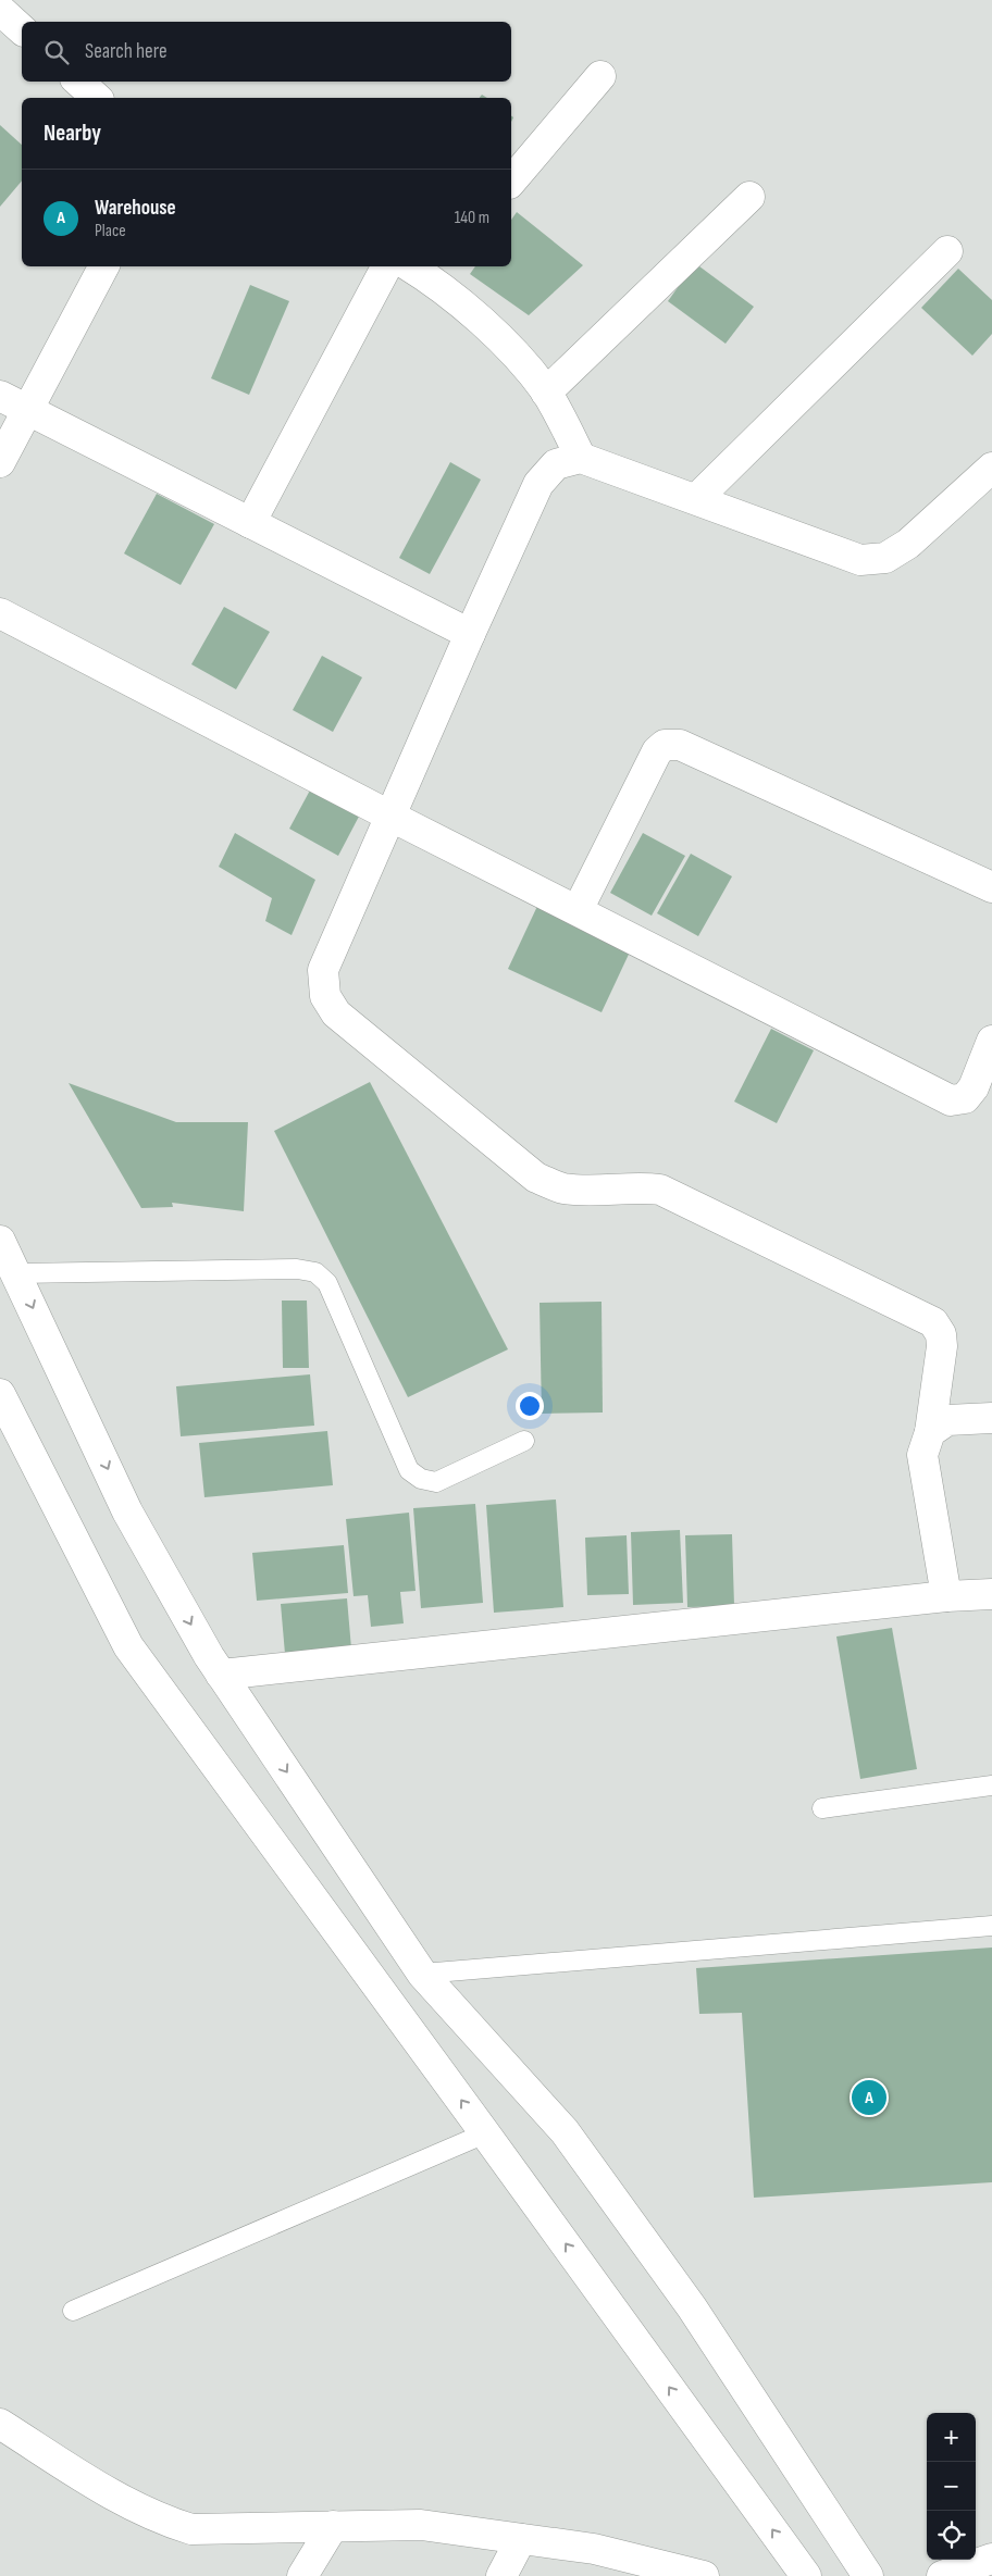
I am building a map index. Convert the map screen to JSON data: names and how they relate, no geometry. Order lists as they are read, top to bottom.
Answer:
{
  "page": {
    "search": "Search here",
    "heading": "Nearby",
    "list": [
      {
        "mark": "A",
        "name": "Warehouse",
        "note": "Place",
        "value": "140 m"
      }
    ],
    "pins": "A",
    "map_buttons": ["+", "−"]
  }
}
